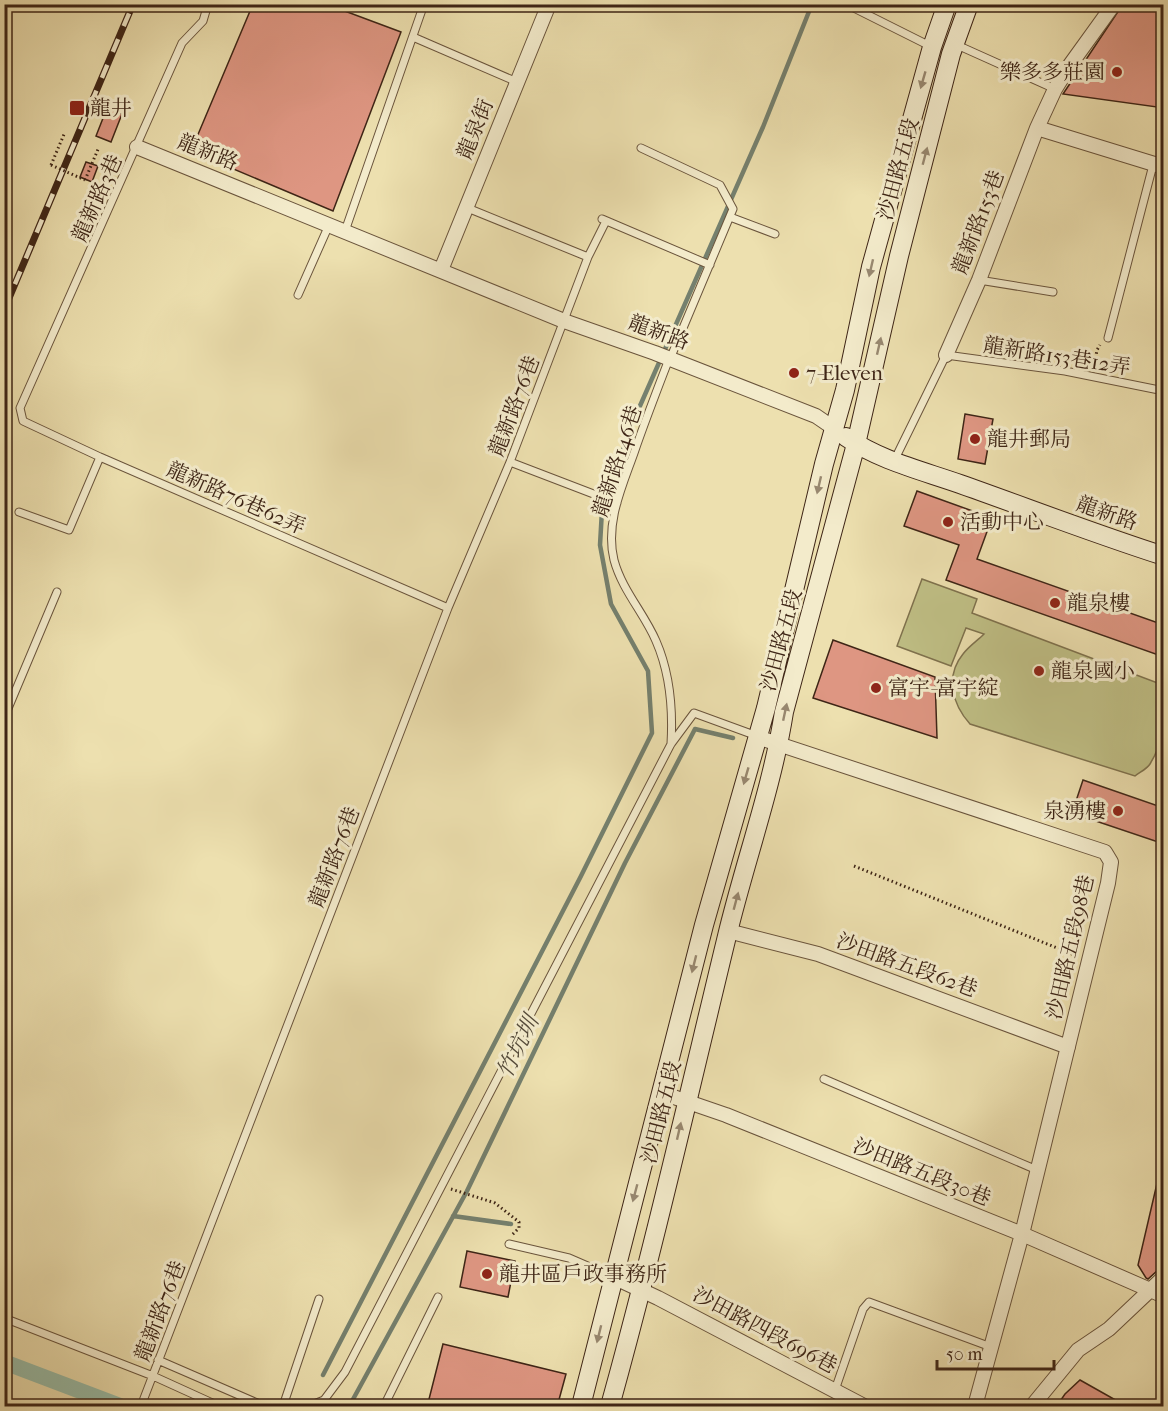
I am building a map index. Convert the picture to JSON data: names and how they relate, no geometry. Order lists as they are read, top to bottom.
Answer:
{
  "streets": {
    "street": [
      "龍泉街",
      "龍新路",
      "沙田路五段",
      "龍新路153巷",
      "沙田路五段98巷",
      "沙田路五段62巷",
      "沙田路五段30巷",
      "沙田路四段696巷"
    ],
    "lane": [
      "龍新路3巷",
      "龍新路153巷12弄",
      "龍新路76巷",
      "龍新路146巷",
      "龍新路76巷62弄"
    ]
  },
  "crossings": [
    ["龍泉街", "龍新路"],
    ["龍新路", "沙田路五段"],
    ["龍新路", "龍新路3巷"],
    ["龍新路", "龍新路153巷"],
    ["龍新路", "龍新路76巷"],
    ["龍新路", "龍新路146巷"],
    ["沙田路五段", "沙田路五段98巷"],
    ["沙田路五段", "沙田路五段62巷"],
    ["沙田路五段", "沙田路五段30巷"],
    ["沙田路五段", "沙田路四段696巷"],
    ["龍新路3巷", "龍新路76巷62弄"],
    ["龍新路153巷", "龍新路153巷12弄"],
    ["龍新路76巷", "龍新路146巷"],
    ["龍新路76巷", "龍新路76巷62弄"],
    ["沙田路五段98巷", "沙田路五段62巷"],
    ["沙田路五段98巷", "沙田路五段30巷"]
  ],
  "water": ["竹坑圳"],
  "places": {
    "other": [
      "樂多多莊園",
      "7-Eleven",
      "龍井郵局",
      "活動中心",
      "龍泉樓",
      "龍泉國小",
      "富宇-富宇綻",
      "泉湧樓",
      "龍井區戶政事務所"
    ],
    "transit": ["龍井"]
  },
  "scale_bar": "50 m"
}
